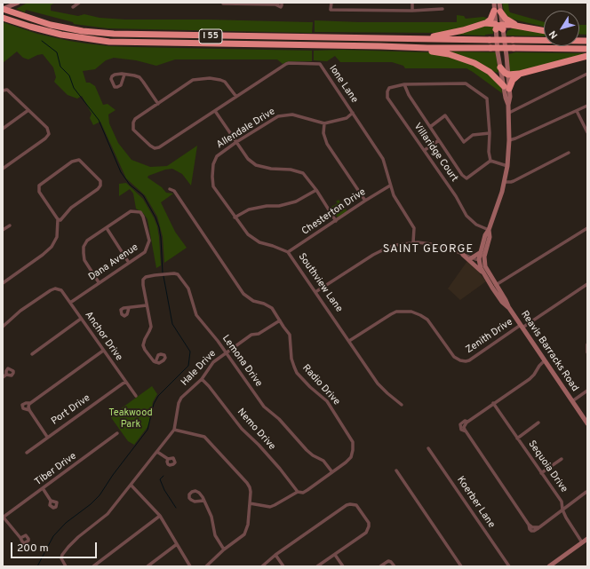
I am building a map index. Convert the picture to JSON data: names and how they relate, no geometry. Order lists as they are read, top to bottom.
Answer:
{
  "streets": {
    "highway": ["I 55"],
    "main road": ["Reavis Barracks Road"],
    "street": [
      "Ione Lane",
      "Allendale Drive",
      "Villaridge Court",
      "Chesterton Drive",
      "Dana Avenue",
      "Southview Lane",
      "Anchor Drive",
      "Zenith Drive",
      "Lemona Drive",
      "Hale Drive",
      "Radio Drive",
      "Port Drive",
      "Nemo Drive",
      "Sequoia Drive",
      "Tiber Drive",
      "Koerber Lane"
    ]
  },
  "crossings": [
    ["Ione Lane", "Allendale Drive"],
    ["Ione Lane", "Chesterton Drive"],
    ["Allendale Drive", "Southview Lane"],
    ["Villaridge Court", "Reavis Barracks Road"],
    ["Chesterton Drive", "Southview Lane"],
    ["Dana Avenue", "Anchor Drive"],
    ["Southview Lane", "Zenith Drive"],
    ["Anchor Drive", "Port Drive"],
    ["Zenith Drive", "Reavis Barracks Road"],
    ["Lemona Drive", "Hale Drive"],
    ["Lemona Drive", "Radio Drive"],
    ["Hale Drive", "Radio Drive"],
    ["Hale Drive", "Nemo Drive"],
    ["Radio Drive", "Nemo Drive"]
  ],
  "districts": ["SAINT GEORGE"],
  "parks": ["Teakwood Park"],
  "scale_bar": "200 m",
  "north": "bottom left"
}
